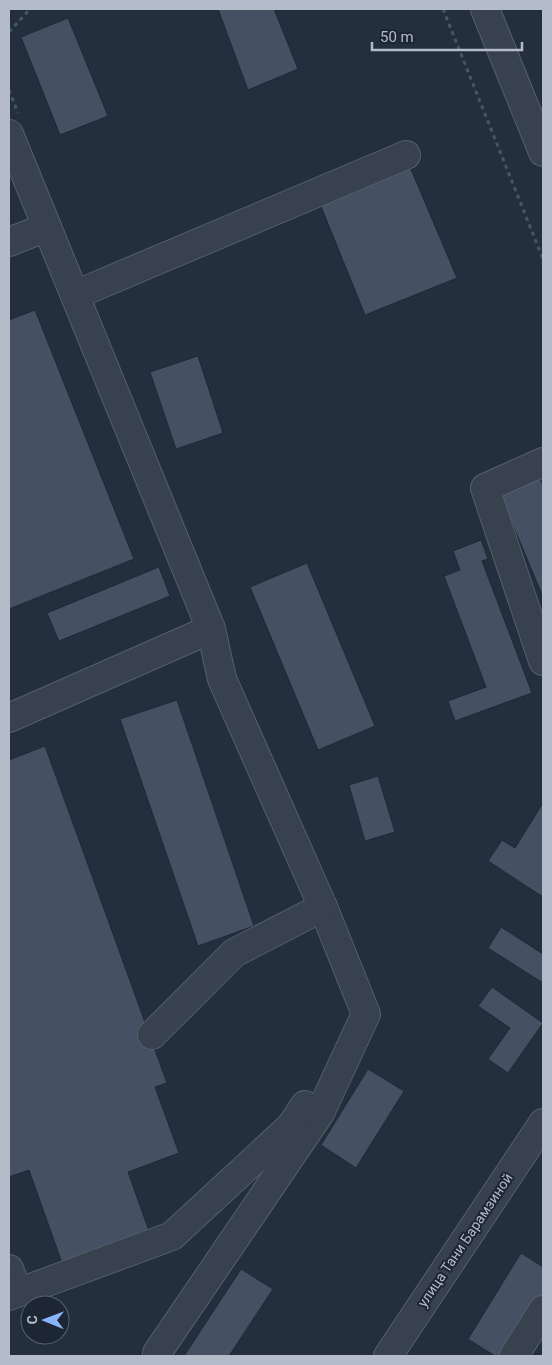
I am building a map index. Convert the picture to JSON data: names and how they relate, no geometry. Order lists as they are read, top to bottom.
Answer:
{
  "streets": {
    "street": ["улица Тани Барамзиной"]
  },
  "scale_bar": "50 m",
  "north": "left"
}
